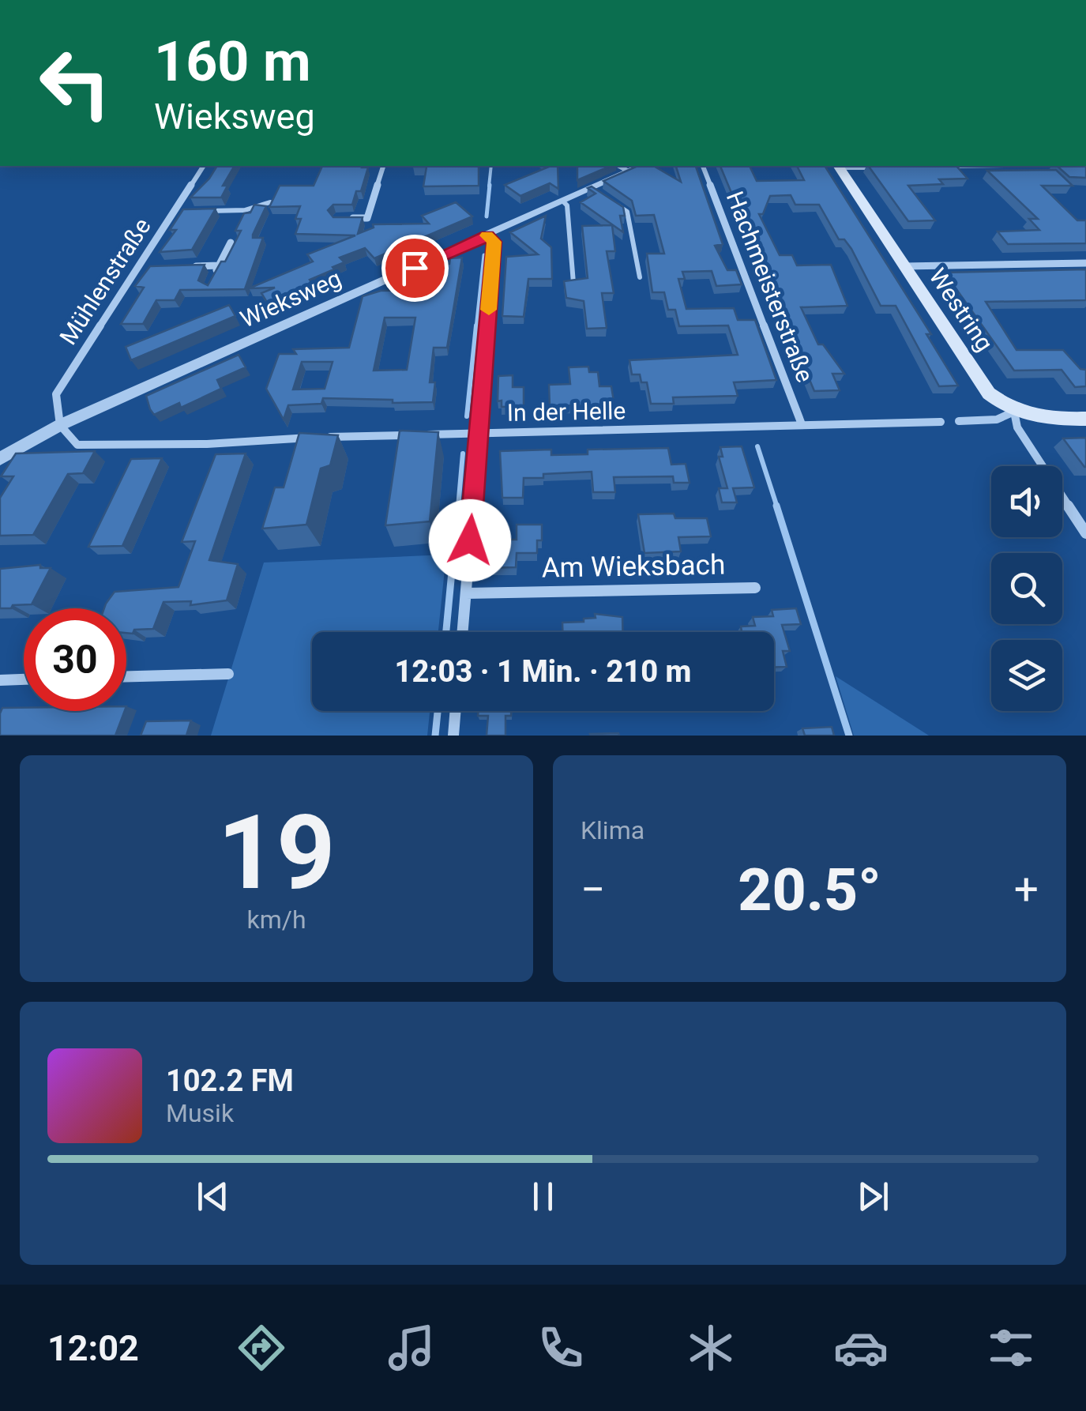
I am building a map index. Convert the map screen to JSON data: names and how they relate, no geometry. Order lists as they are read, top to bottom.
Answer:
{
  "streets": {
    "main road": ["Westring"],
    "street": [
      "Mühlenstraße",
      "Hachmeisterstraße",
      "Wieksweg",
      "In der Helle",
      "Am Wieksbach"
    ]
  },
  "crossings": [
    ["Mühlenstraße", "Wieksweg"],
    ["Mühlenstraße", "In der Helle"],
    ["Hachmeisterstraße", "In der Helle"],
    ["Wieksweg", "In der Helle"]
  ],
  "page": {
    "turn": ["160 m", "Wieksweg"],
    "limit": "30",
    "trip": "12:03 · 1 Min. · 210 m",
    "tile": [
      ["19", "km/h"],
      "Klima"
    ],
    "heat": ["−", "20.5°", "+"],
    "song": ["102.2 FM", "Musik"],
    "tabs": "12:02"
  }
}
